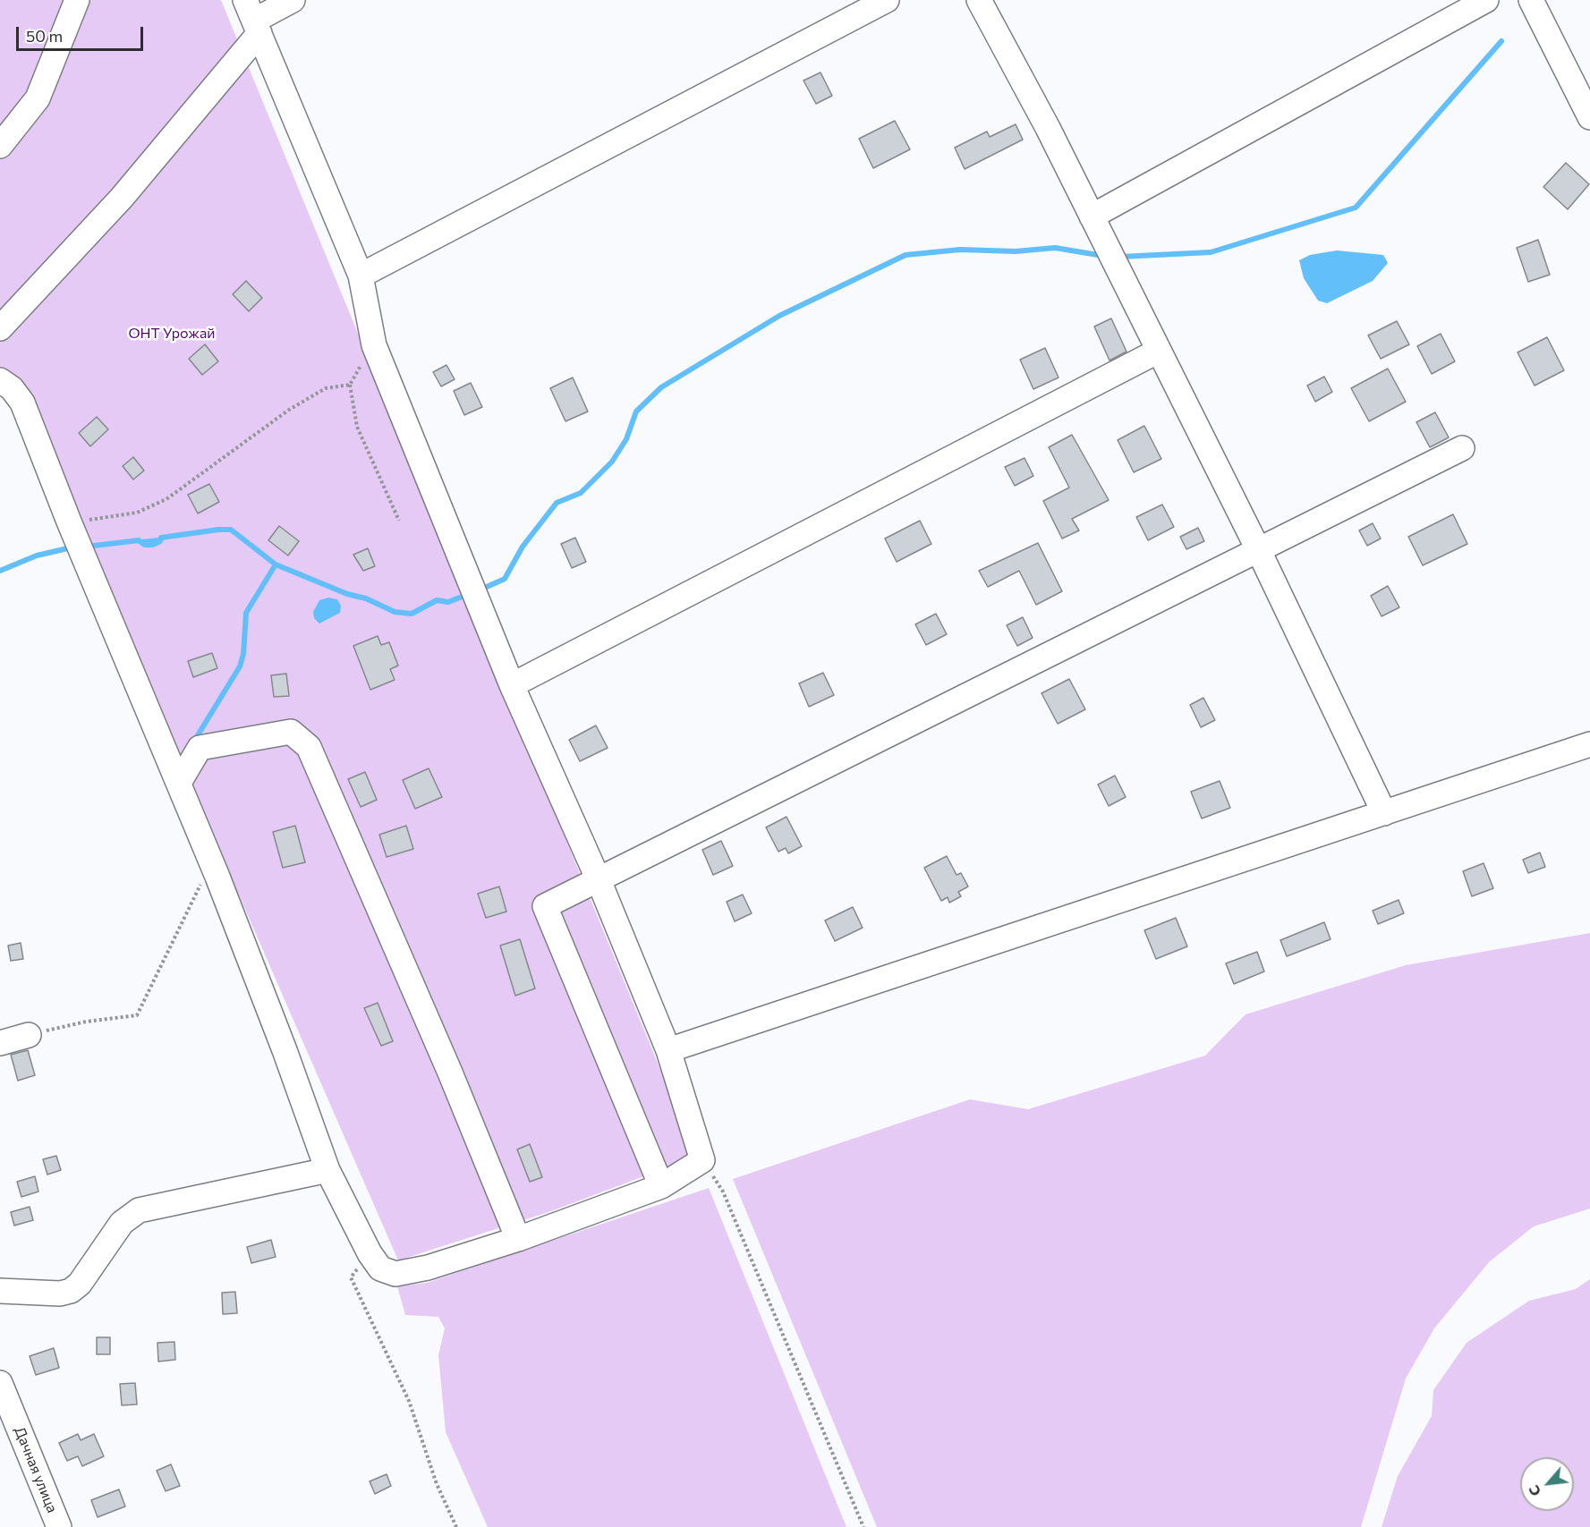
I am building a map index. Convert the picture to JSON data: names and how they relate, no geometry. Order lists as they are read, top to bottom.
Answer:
{
  "streets": {
    "street": ["Дачная улица"]
  },
  "parks": ["ОНТ Урожай"],
  "scale_bar": "50 m",
  "north": "bottom left"
}
